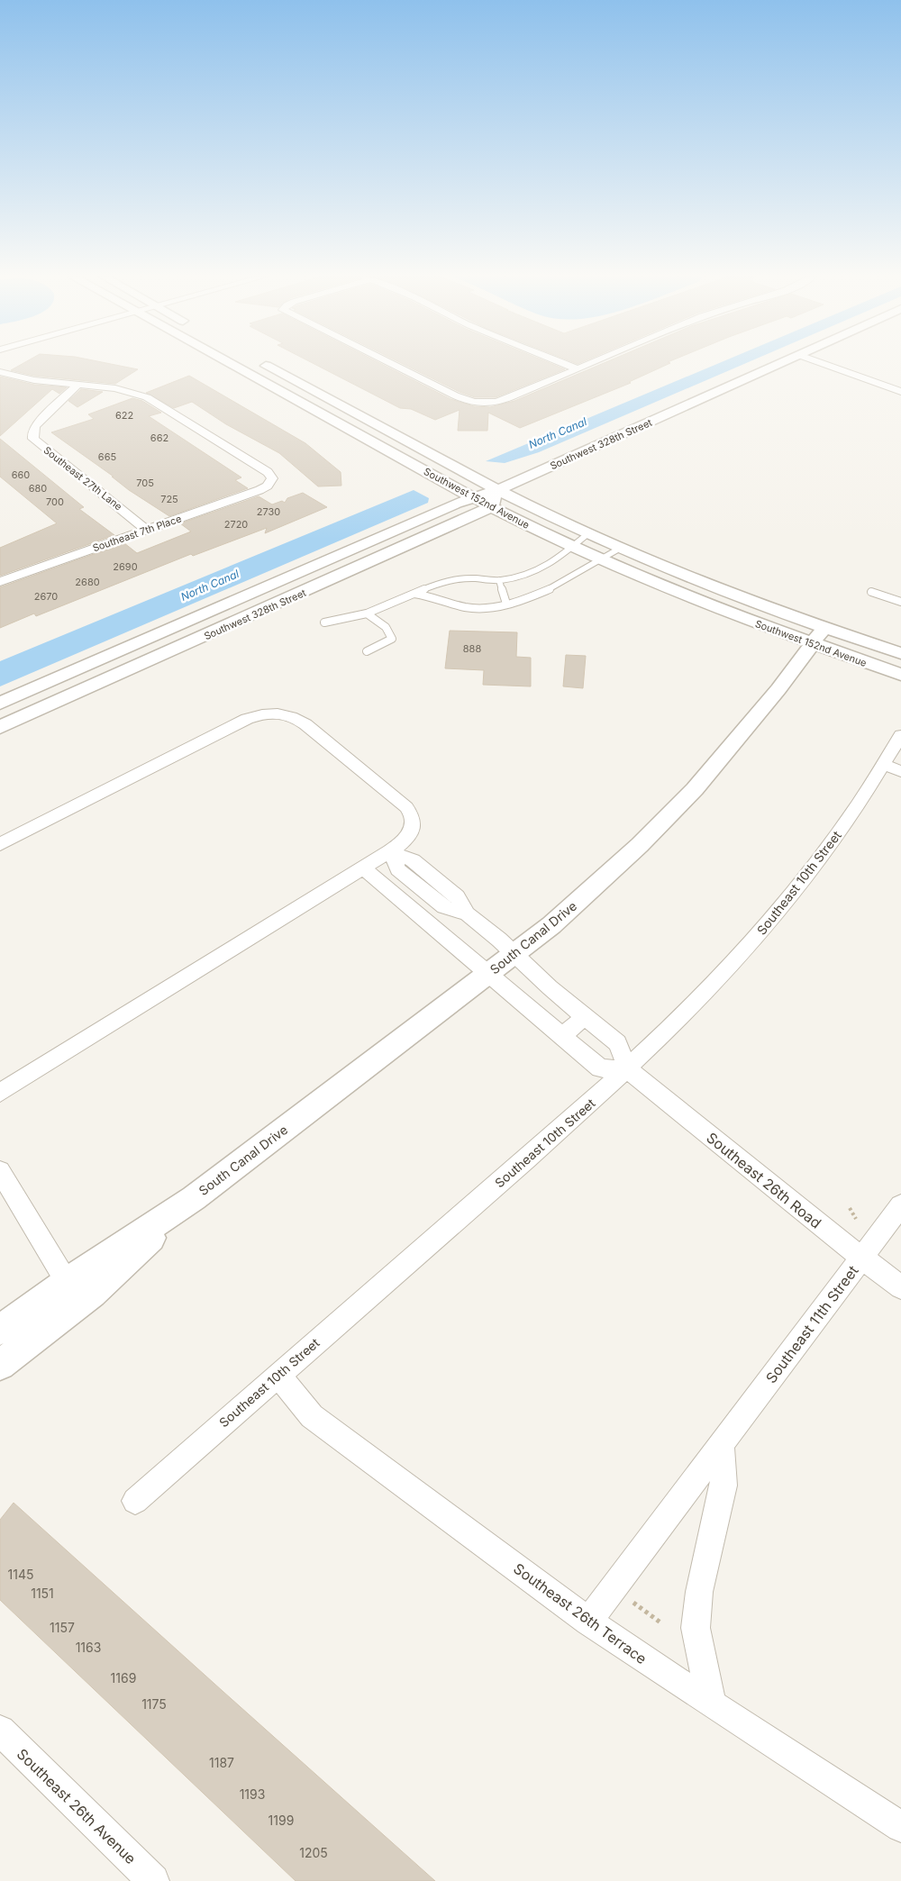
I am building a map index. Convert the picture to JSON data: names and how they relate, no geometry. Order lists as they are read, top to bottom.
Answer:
{
  "streets": {
    "street": [
      "Southwest 328th Street",
      "Southeast 27th Lane",
      "Southwest 152nd Avenue",
      "Southeast 7th Place",
      "Southeast 10th Street",
      "South Canal Drive",
      "Southeast 26th Road",
      "Southeast 11th Street",
      "Southeast 26th Terrace",
      "Southeast 26th Avenue"
    ]
  },
  "crossings": [
    ["Southwest 328th Street", "Southwest 152nd Avenue"],
    ["Southeast 27th Lane", "Southeast 7th Place"],
    ["Southwest 152nd Avenue", "South Canal Drive"],
    ["Southeast 10th Street", "Southeast 26th Road"],
    ["Southeast 10th Street", "Southeast 26th Terrace"],
    ["South Canal Drive", "Southeast 26th Road"],
    ["Southeast 26th Road", "Southeast 11th Street"],
    ["Southeast 11th Street", "Southeast 26th Terrace"]
  ],
  "water": ["North Canal"],
  "house_numbers": [
    "622",
    "662",
    "665",
    "660",
    "705",
    "680",
    "725",
    "700",
    "2730",
    "2720",
    "2690",
    "2680",
    "2670",
    "888",
    "1145",
    "1151",
    "1157",
    "1163",
    "1169",
    "1175",
    "1187",
    "1193",
    "1199",
    "1205"
  ]
}
